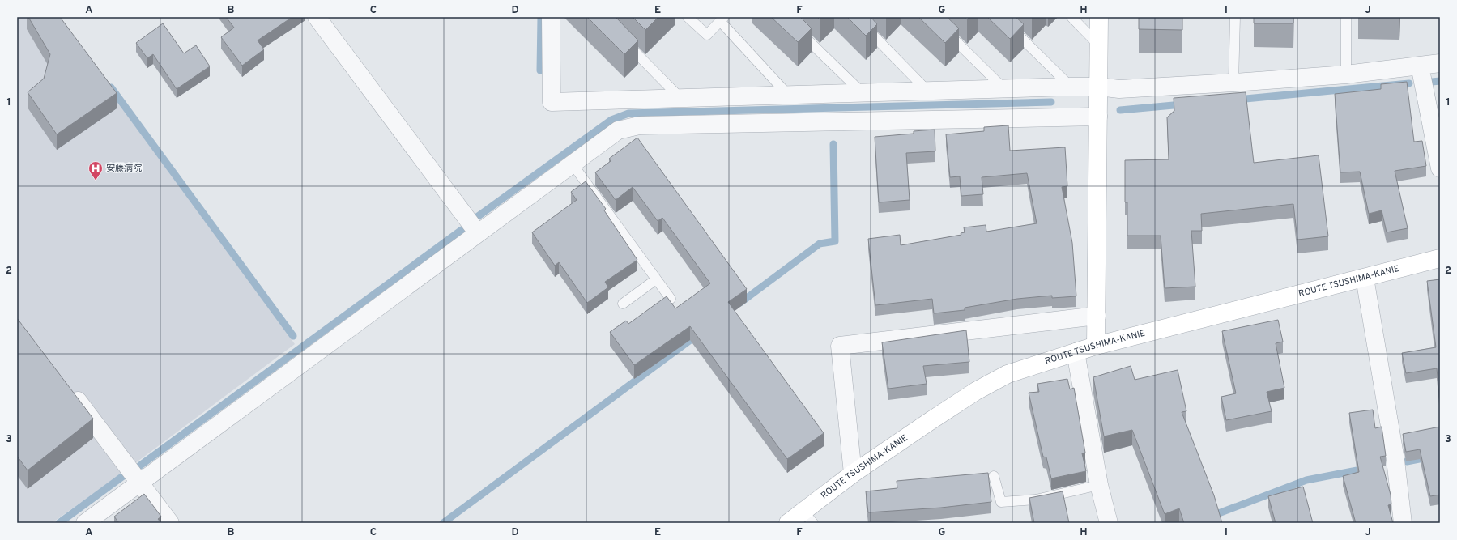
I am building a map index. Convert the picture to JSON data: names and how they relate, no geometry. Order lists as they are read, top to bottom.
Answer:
{
  "streets": {
    "main road": ["ROUTE TSUSHIMA-KANIE"]
  },
  "places": {
    "hospital": ["安藤病院"]
  },
  "grid": {
    "columns": [
      "A",
      "B",
      "C",
      "D",
      "E",
      "F",
      "G",
      "H",
      "I",
      "J"
    ],
    "rows": ["1", "2", "3"]
  }
}
